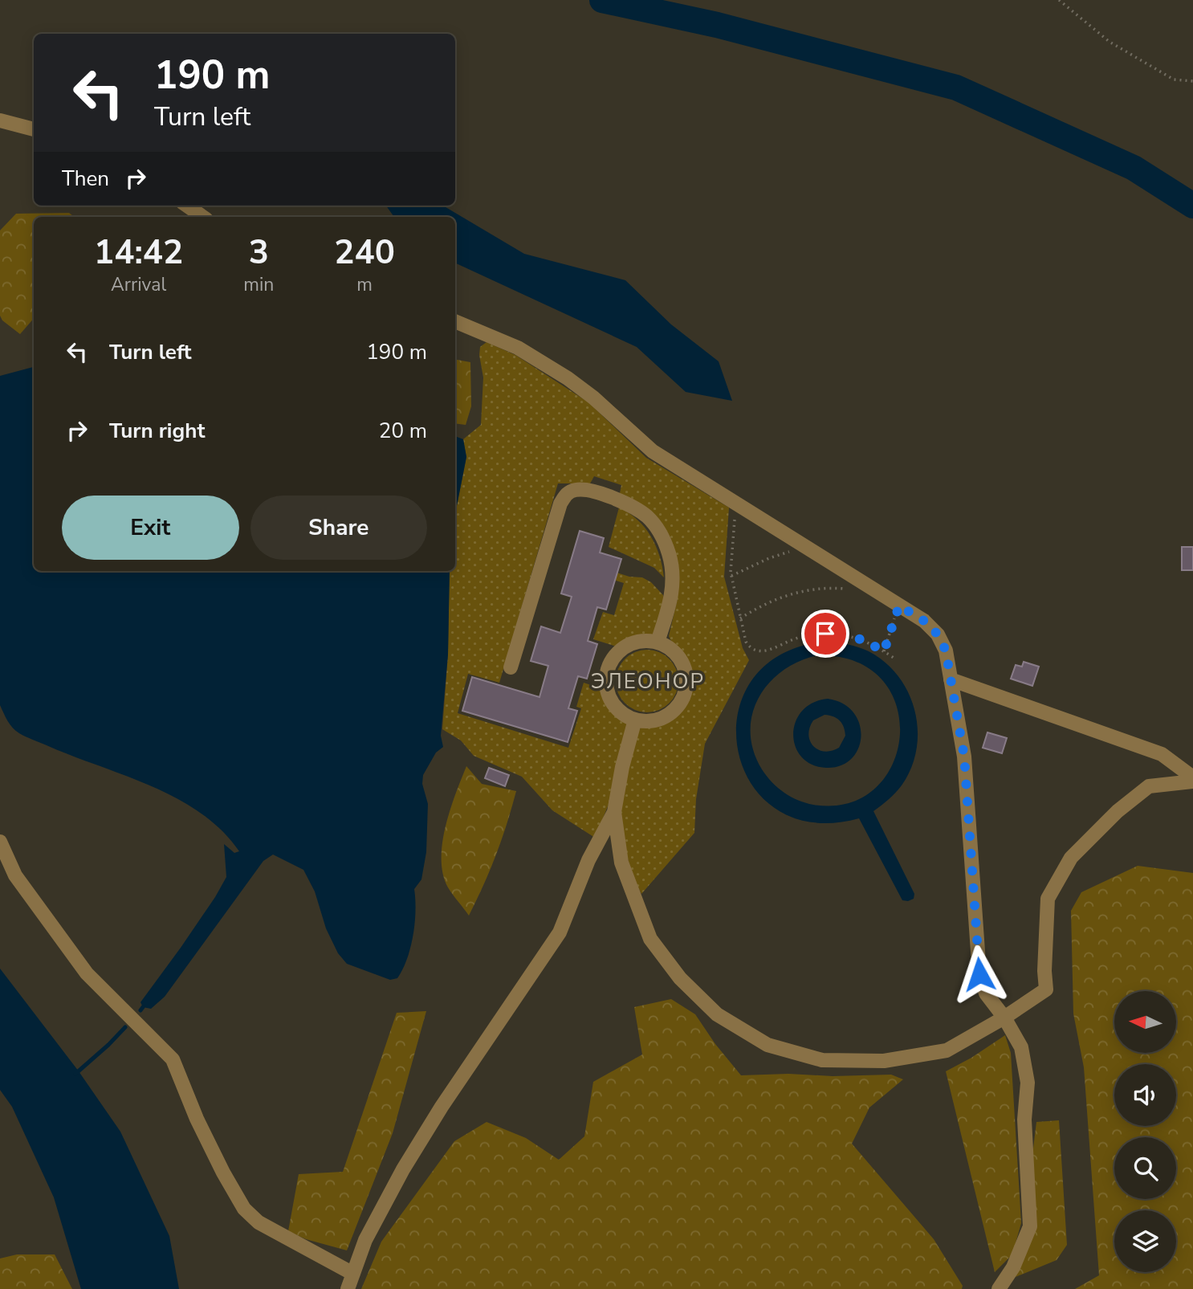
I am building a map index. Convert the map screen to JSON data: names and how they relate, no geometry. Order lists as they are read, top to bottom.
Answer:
{
  "districts": ["ЭЛЕОНОР"],
  "north": "left",
  "page": {
    "turn": ["190 m", "Turn left"],
    "then": "Then",
    "eta": [
      "14:42",
      "Arrival",
      "3",
      "min",
      "240",
      "m"
    ],
    "list": [
      {
        "name": "Turn left",
        "value": "190 m"
      },
      {
        "name": "Turn right",
        "value": "20 m"
      }
    ],
    "buttons": ["Exit", "Share"]
  }
}
